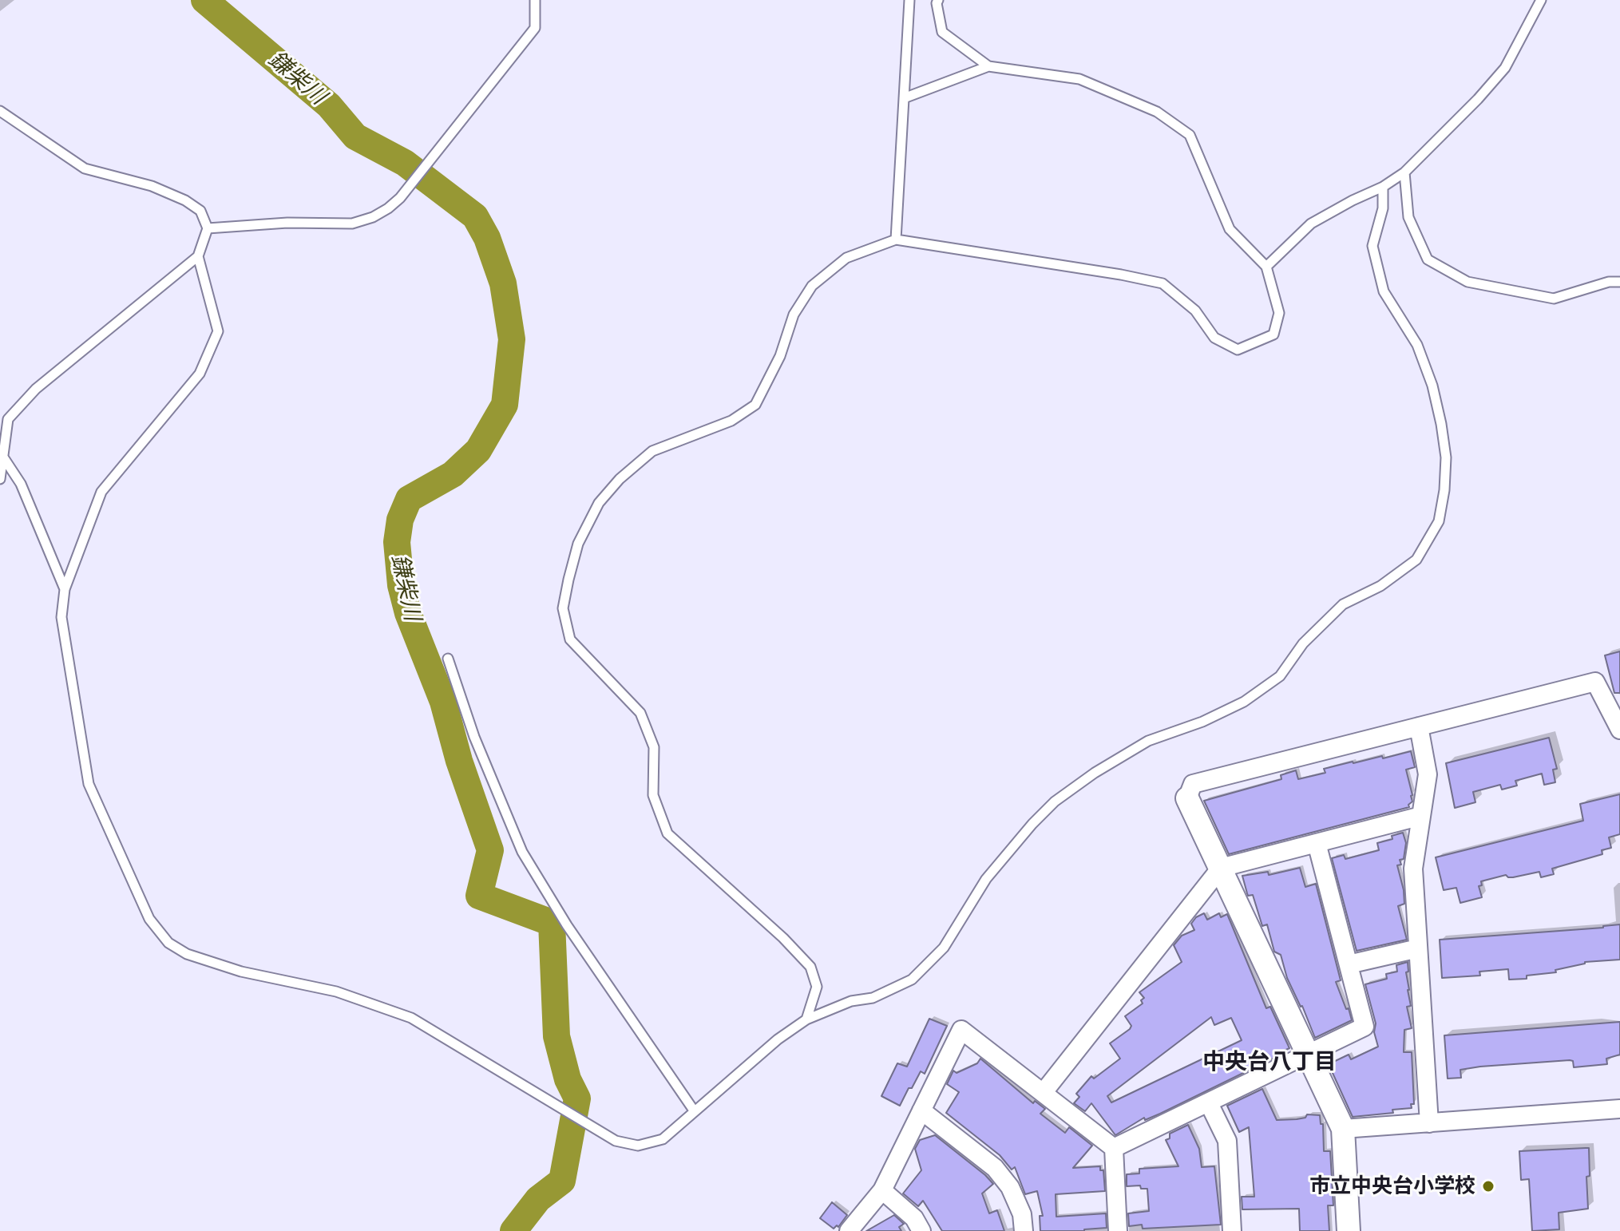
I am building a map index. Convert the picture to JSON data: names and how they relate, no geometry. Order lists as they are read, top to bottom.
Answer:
{
  "districts": ["中央台八丁目"],
  "water": ["鎌柴川"],
  "places": ["市立中央台小学校"]
}
